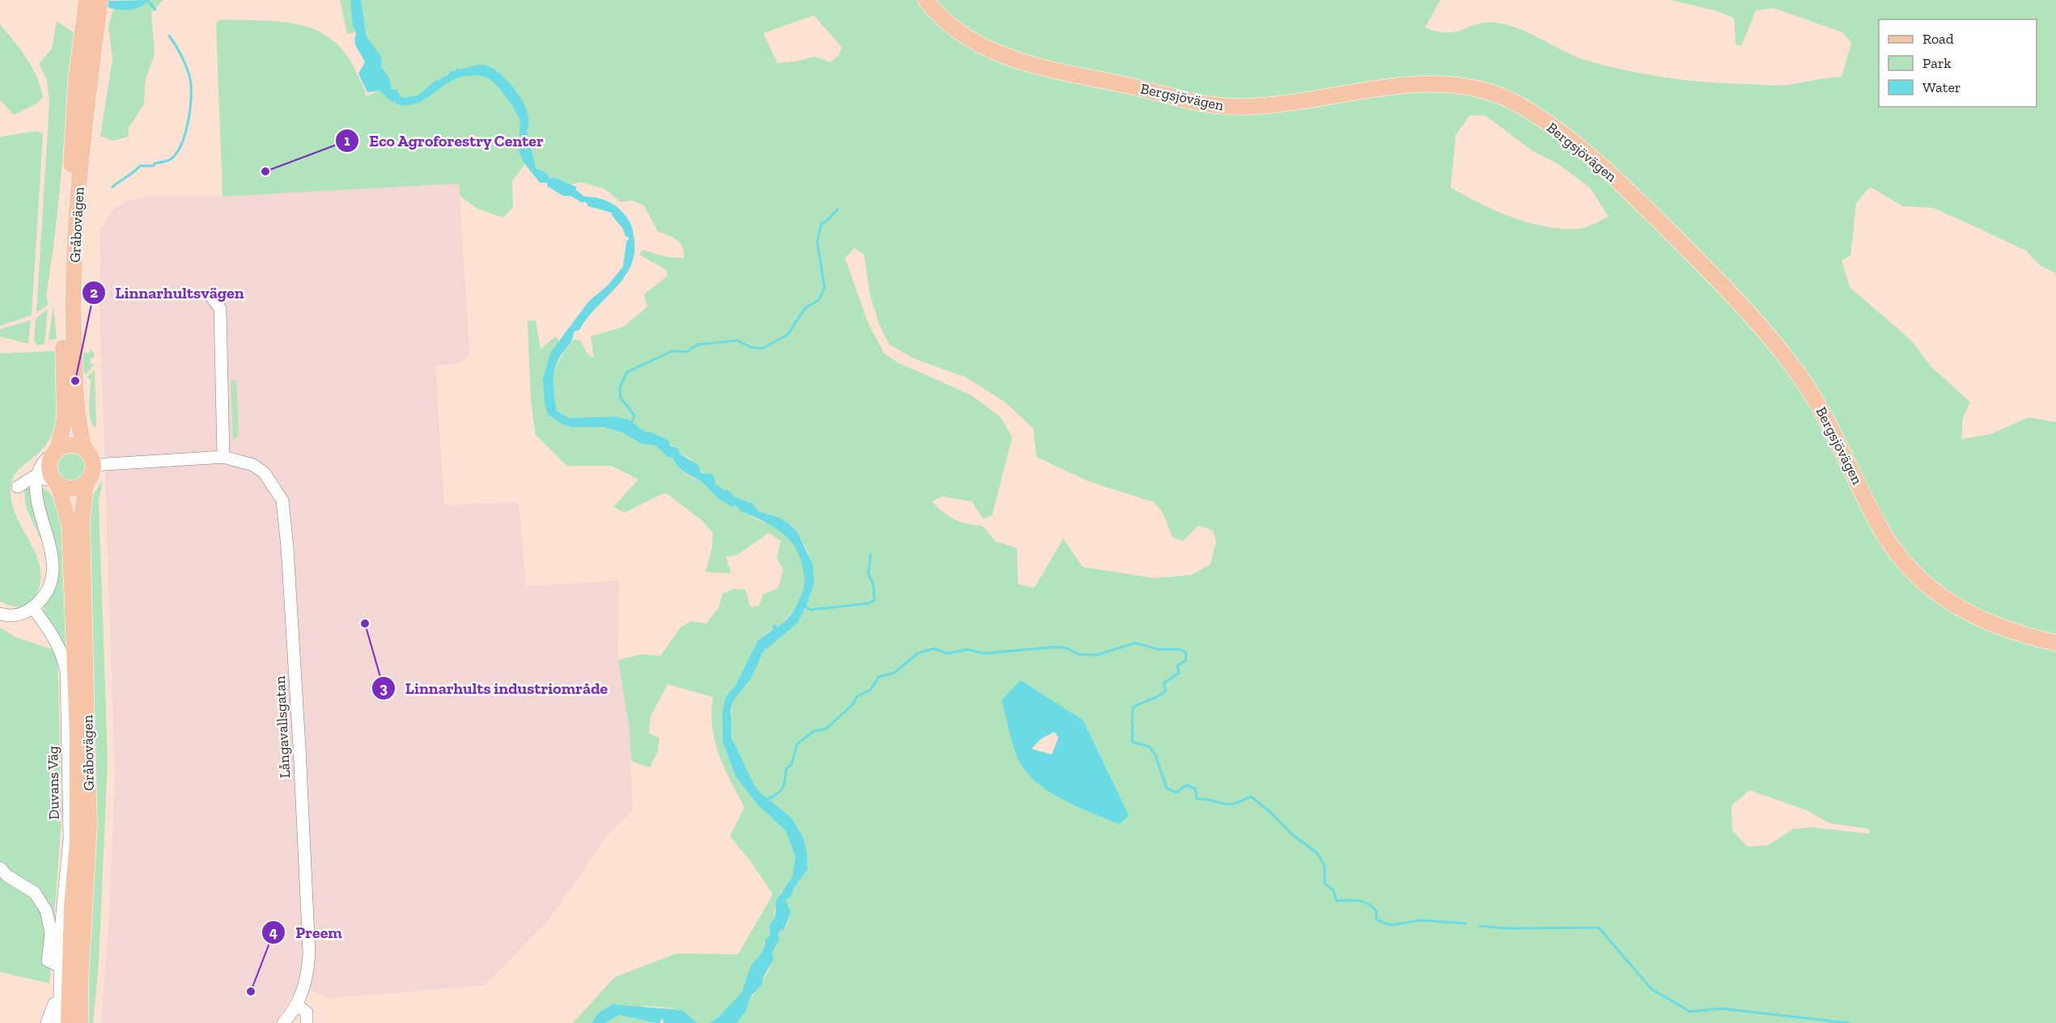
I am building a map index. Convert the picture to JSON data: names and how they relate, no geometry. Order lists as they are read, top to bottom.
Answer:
{
  "streets": {
    "main road": ["Bergsjövägen", "Gråbovägen"],
    "street": ["Långavallsgatan", "Duvans Väg"]
  },
  "crossings": [
    ["Gråbovägen", "Långavallsgatan"]
  ],
  "places": [
    "Eco Agroforestry Center",
    "Linnarhultsvägen",
    "Linnarhults industriområde",
    "Preem"
  ],
  "legend": ["Road", "Park", "Water"]
}
